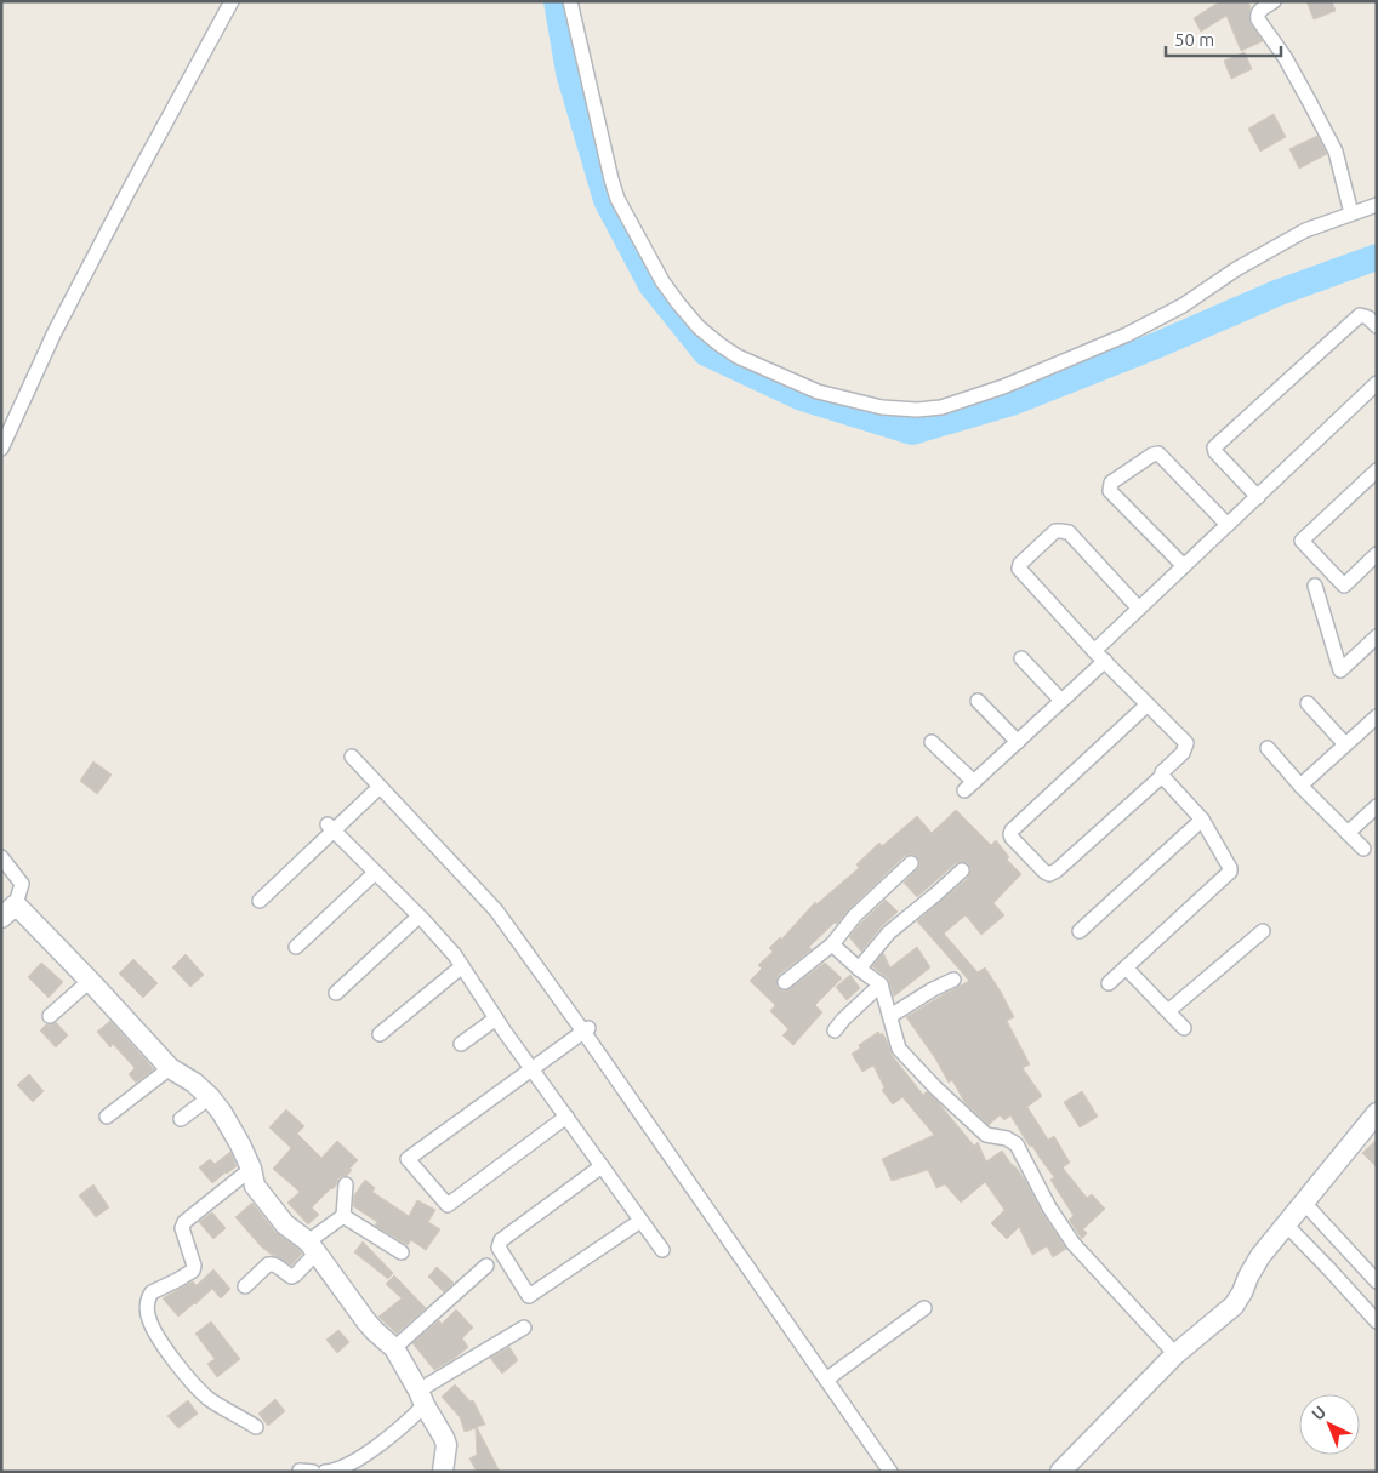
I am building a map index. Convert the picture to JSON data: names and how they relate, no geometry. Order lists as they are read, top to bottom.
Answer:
{
  "scale_bar": "50 m",
  "north": "top left"
}
